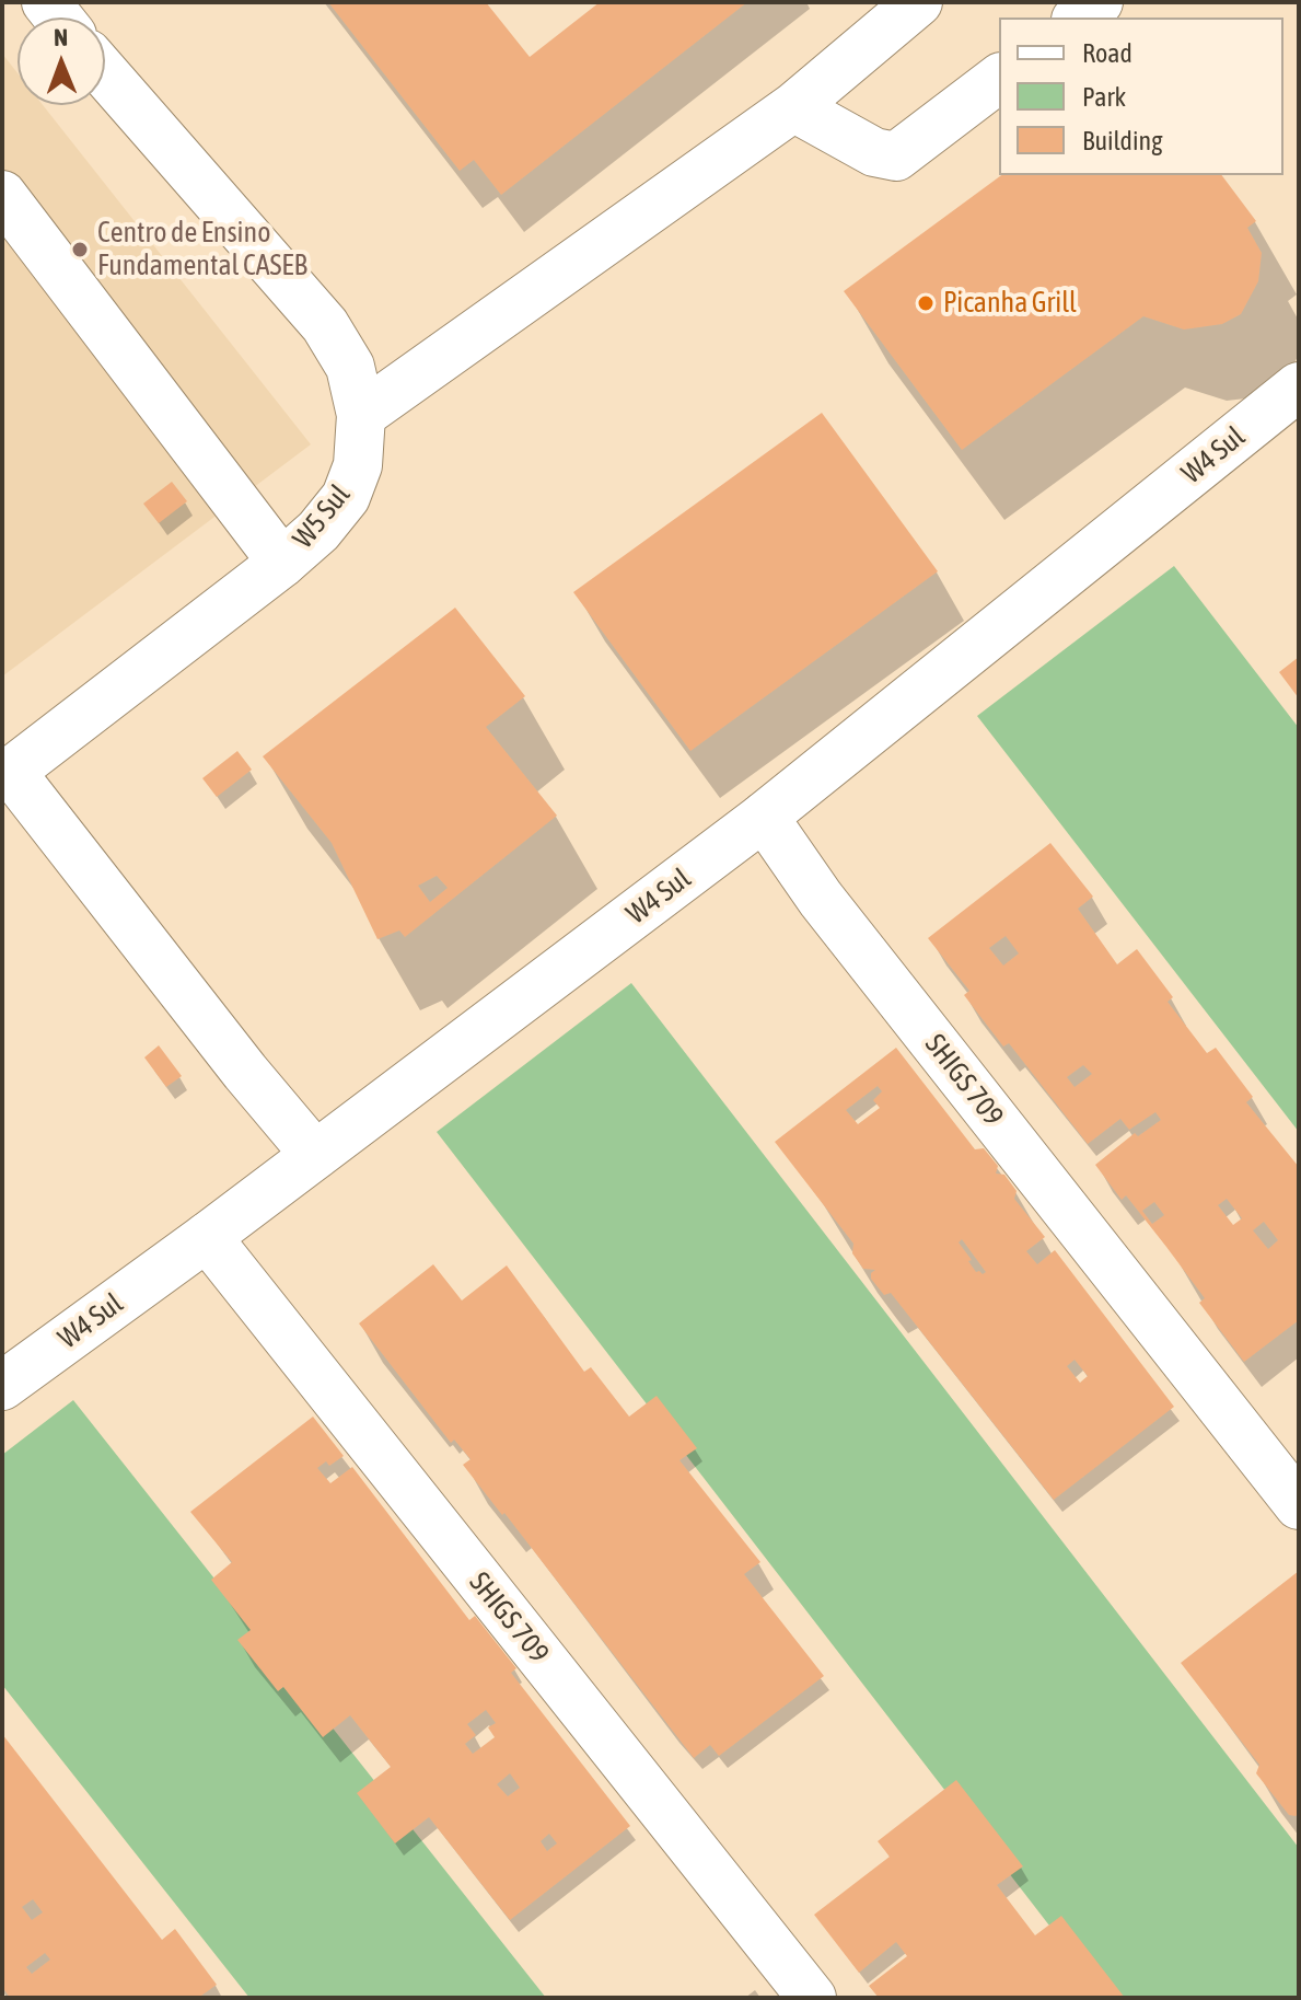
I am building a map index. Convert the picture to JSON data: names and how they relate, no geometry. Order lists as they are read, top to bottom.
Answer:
{
  "streets": {
    "main road": ["W4 Sul", "W5 Sul", "SHIGS 709"]
  },
  "crossings": [
    ["W4 Sul", "SHIGS 709"]
  ],
  "places": ["Centro de Ensino Fundamental CASEB", "Picanha Grill"],
  "legend": ["Road", "Park", "Building"],
  "north": "top"
}
